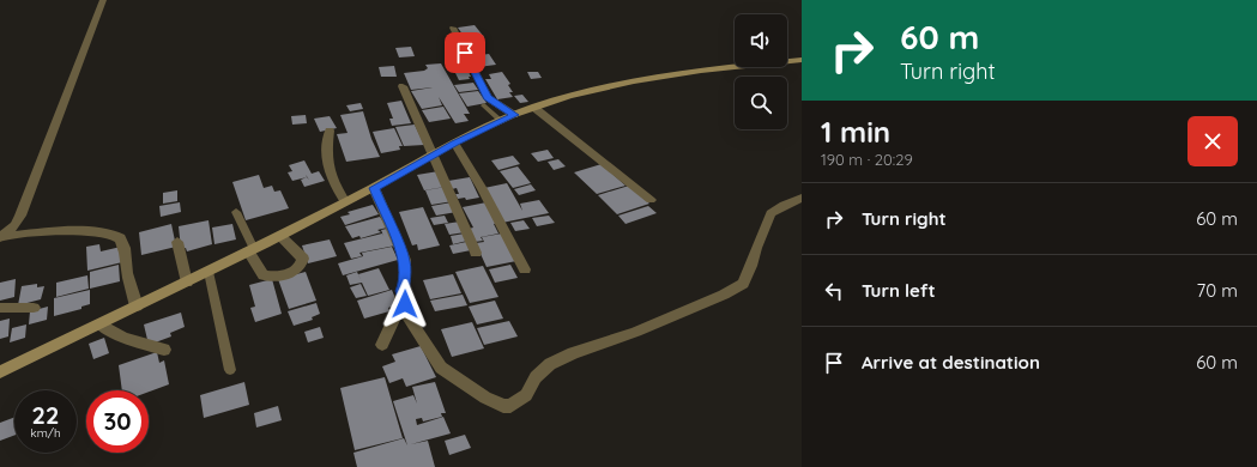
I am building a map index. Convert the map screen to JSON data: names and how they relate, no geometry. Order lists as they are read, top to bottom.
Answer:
{
  "page": {
    "turn": ["60 m", "Turn right"],
    "heading": ["1 min", "190 m · 20:29"],
    "list": [
      {
        "name": "Turn right",
        "value": "60 m"
      },
      {
        "name": "Turn left",
        "value": "70 m"
      },
      {
        "name": "Arrive at destination",
        "value": "60 m"
      }
    ],
    "speed": "22 km/h",
    "limit": "30"
  }
}
